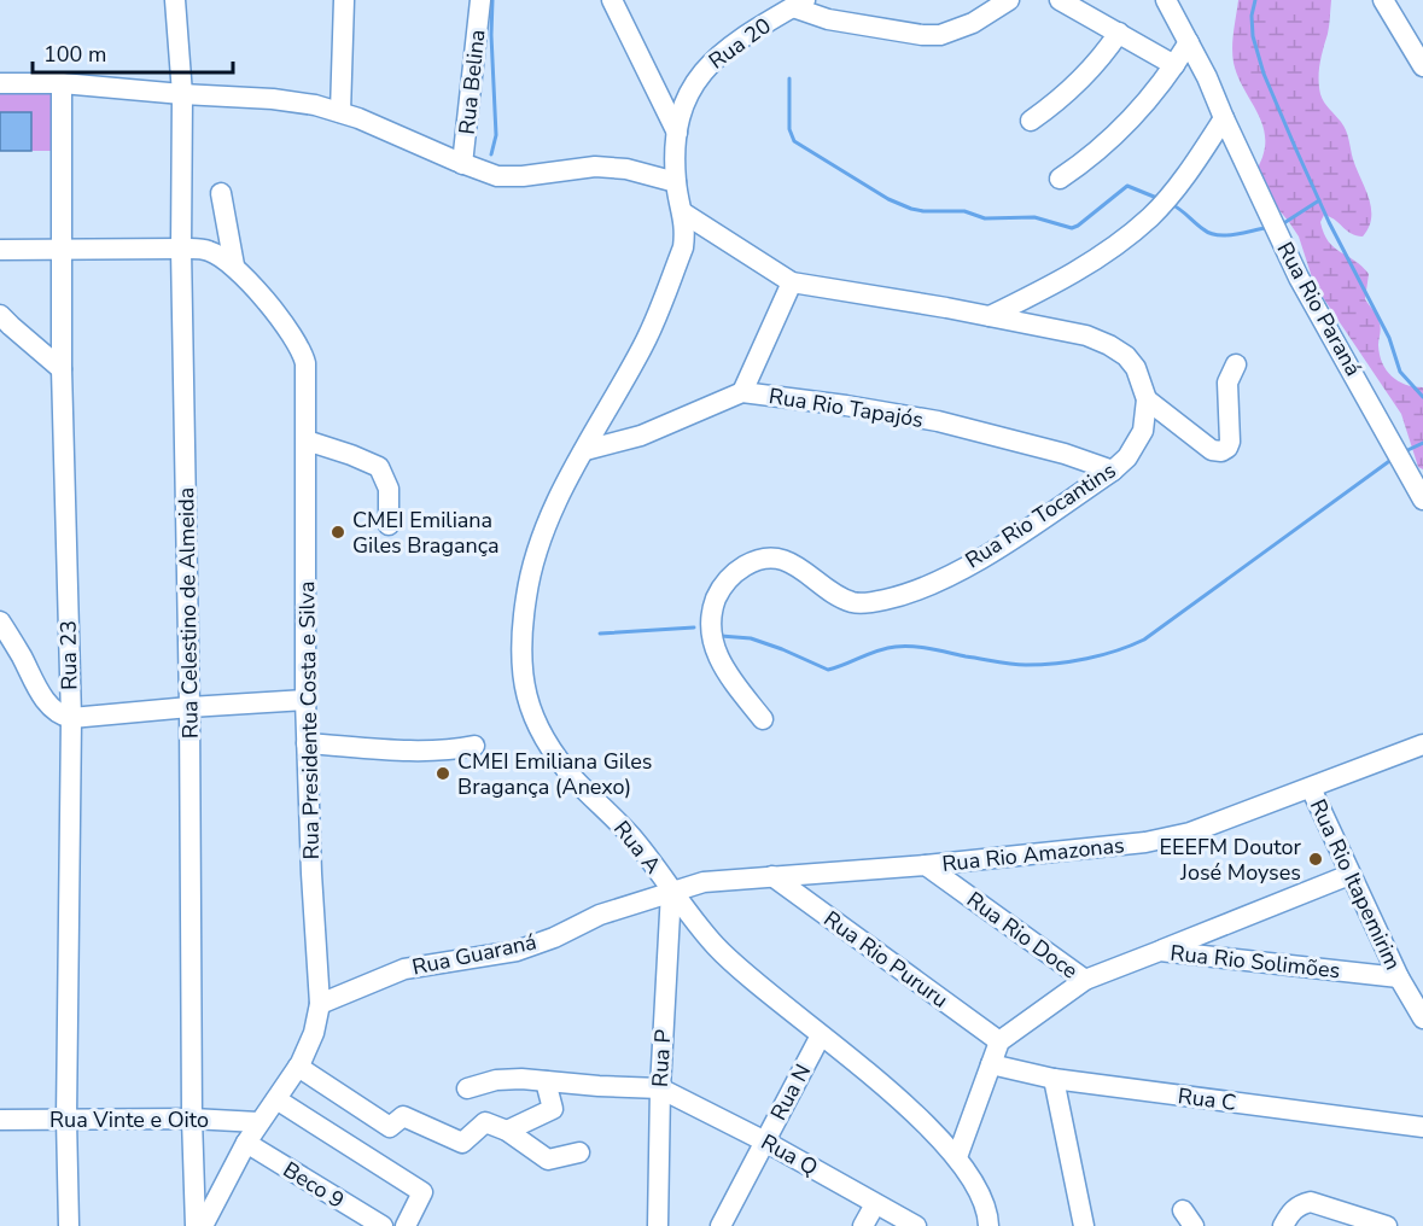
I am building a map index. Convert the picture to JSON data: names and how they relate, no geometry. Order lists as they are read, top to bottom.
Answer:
{
  "streets": {
    "street": [
      "Rua 20",
      "Rua Belina",
      "Rua Rio Paraná",
      "Rua Rio Tapajós",
      "Rua Rio Tocantins",
      "Rua Celestino de Almeida",
      "Rua 23",
      "Rua Presidente Costa e Silva",
      "Rua A",
      "Rua Rio Amazonas",
      "Rua Rio Itapemirim",
      "Rua Rio Doce",
      "Rua Guaraná",
      "Rua Rio Pururu",
      "Rua Rio Solimões",
      "Rua P",
      "Rua N",
      "Rua C",
      "Rua Vinte e Oito",
      "Rua Q",
      "Beco 9"
    ]
  },
  "crossings": [
    ["Rua 20", "Rua A"],
    ["Rua Rio Tapajós", "Rua Rio Tocantins"],
    ["Rua Rio Tapajós", "Rua A"],
    ["Rua Celestino de Almeida", "Rua Presidente Costa e Silva"],
    ["Rua Celestino de Almeida", "Rua Vinte e Oito"],
    ["Rua 23", "Rua Presidente Costa e Silva"],
    ["Rua 23", "Rua Vinte e Oito"],
    ["Rua Presidente Costa e Silva", "Rua Guaraná"],
    ["Rua Presidente Costa e Silva", "Rua Vinte e Oito"],
    ["Rua Presidente Costa e Silva", "Beco 9"],
    ["Rua A", "Rua Rio Amazonas"],
    ["Rua A", "Rua Guaraná"],
    ["Rua A", "Rua P"],
    ["Rua A", "Rua N"],
    ["Rua Rio Amazonas", "Rua Rio Itapemirim"],
    ["Rua Rio Amazonas", "Rua Rio Doce"],
    ["Rua Rio Amazonas", "Rua Guaraná"],
    ["Rua Rio Amazonas", "Rua Rio Pururu"],
    ["Rua Rio Amazonas", "Rua P"],
    ["Rua Rio Itapemirim", "Rua Rio Solimões"],
    ["Rua Rio Doce", "Rua Rio Solimões"],
    ["Rua Guaraná", "Rua P"],
    ["Rua Rio Pururu", "Rua Rio Solimões"],
    ["Rua P", "Rua Q"],
    ["Rua N", "Rua Q"]
  ],
  "places": ["CMEI Emiliana Giles Bragança", "CMEI Emiliana Giles Bragança (Anexo)", "EEEFM Doutor José Moyses"],
  "scale_bar": "100 m"
}
